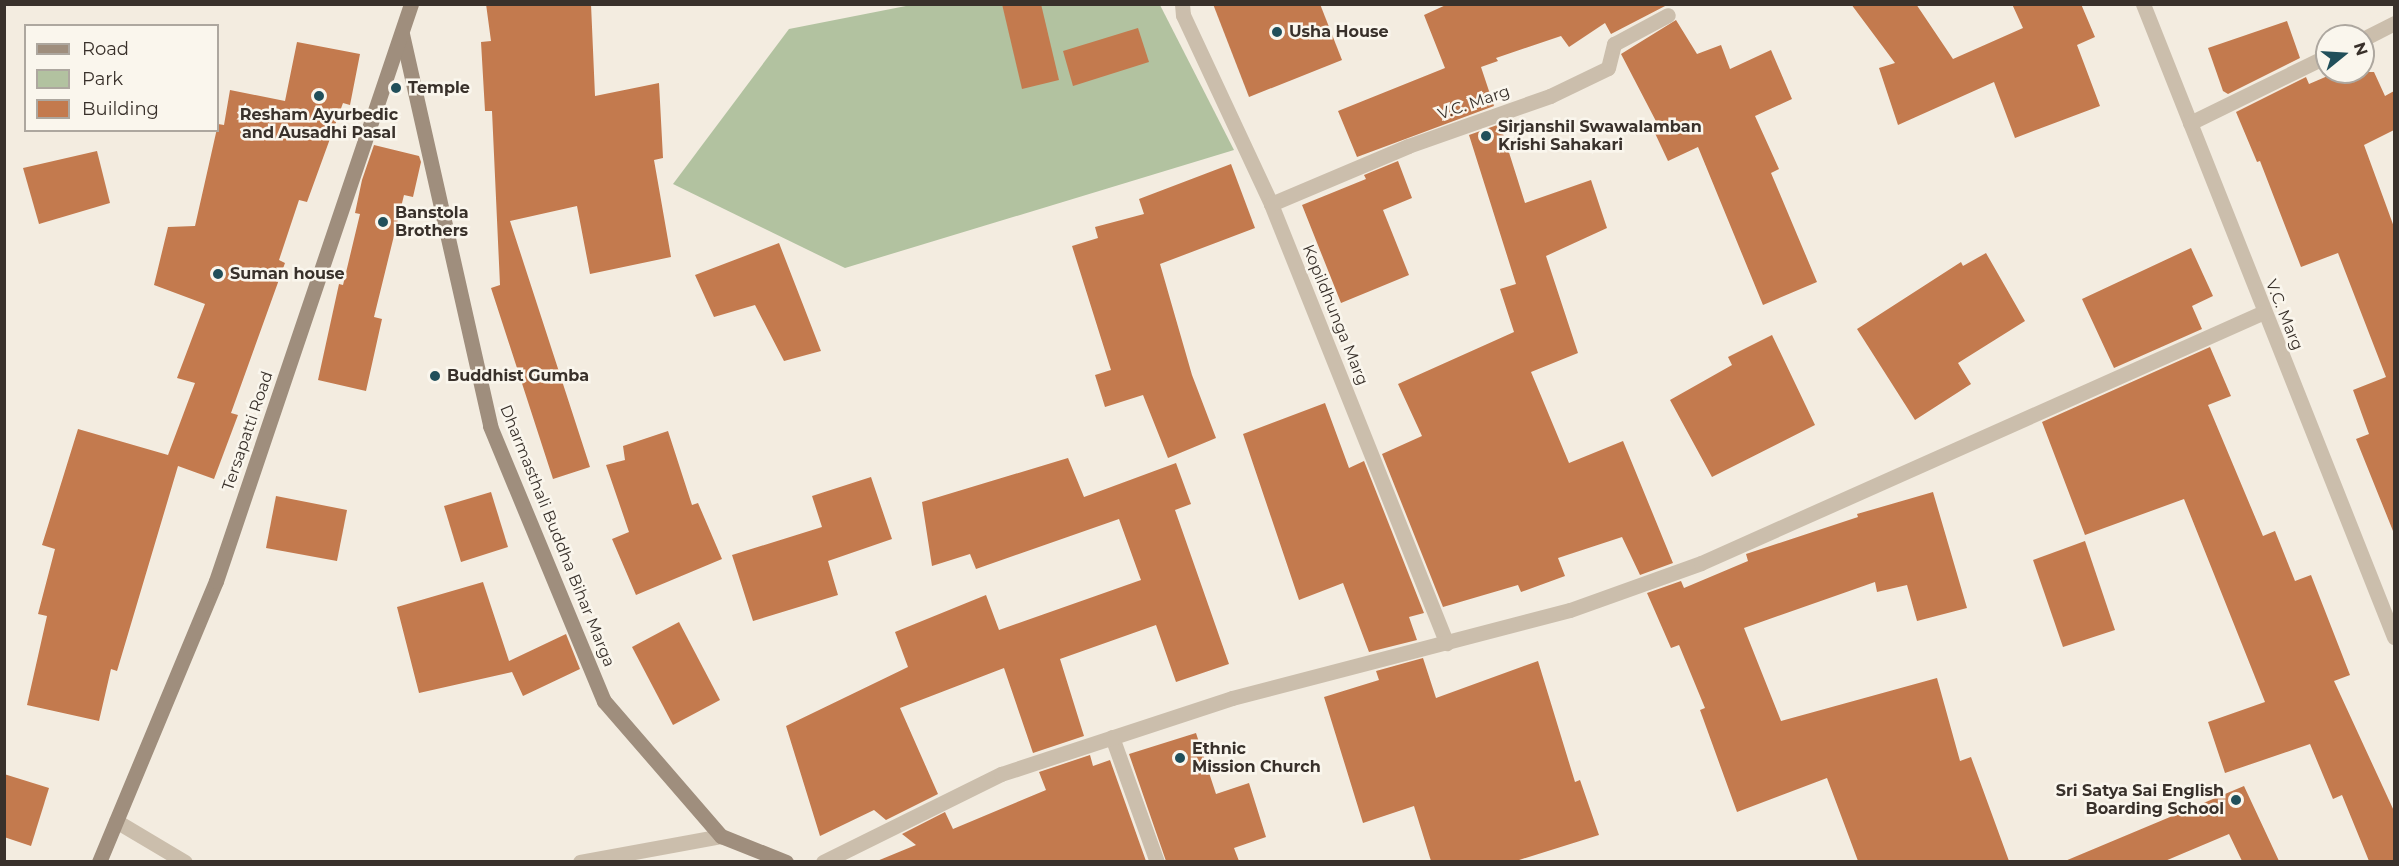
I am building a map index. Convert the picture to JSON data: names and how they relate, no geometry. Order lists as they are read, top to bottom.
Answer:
{
  "streets": {
    "main road": ["Tersapatti Road", "Dharmasthali Buddha Bihar Marga"],
    "street": ["V.C. Marg", "Kopildhunga Marg"]
  },
  "crossings": [
    ["V.C. Marg", "Kopildhunga Marg"],
    ["Tersapatti Road", "Dharmasthali Buddha Bihar Marga"]
  ],
  "places": [
    "Usha House",
    "Temple",
    "Resham Ayurbedic and Ausadhi Pasal",
    "Sirjanshil Swawalamban Krishi Sahakari",
    "Banstola Brothers",
    "Suman house",
    "Buddhist Gumba",
    "Ethnic Mission Church",
    "Sri Satya Sai English Boarding School"
  ],
  "legend": ["Road", "Park", "Building"],
  "north": "right"
}
